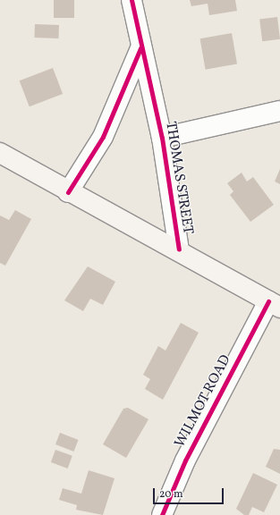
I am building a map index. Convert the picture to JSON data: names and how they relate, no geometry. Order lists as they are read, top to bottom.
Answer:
{
  "streets": {
    "street": ["THOMAS STREET", "WILMOT ROAD"]
  },
  "scale_bar": "20 m"
}
